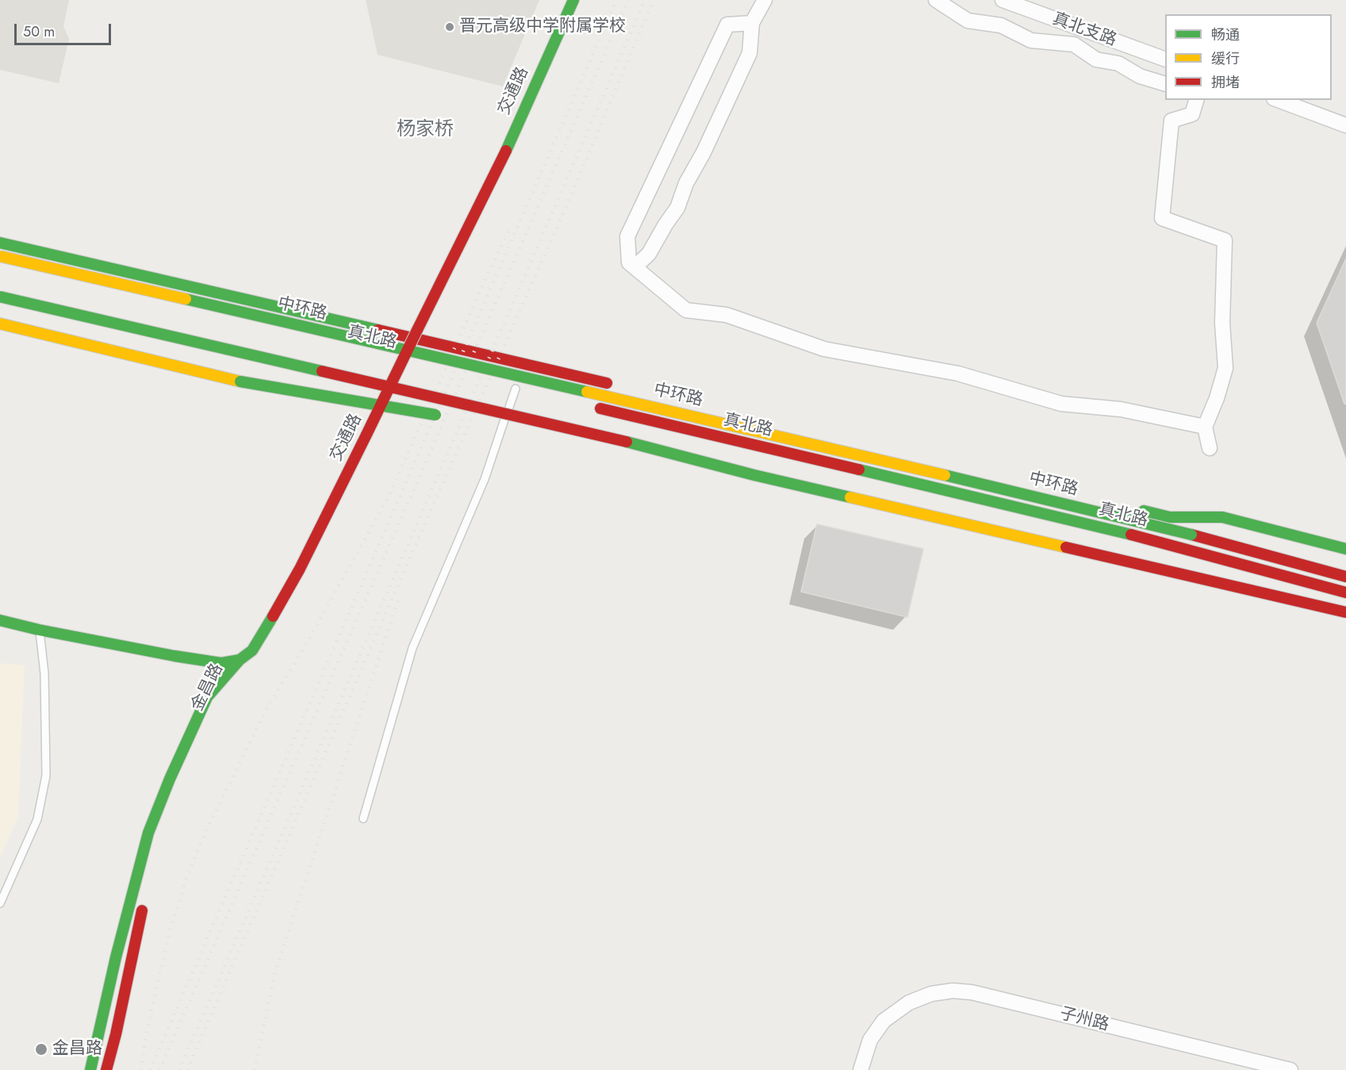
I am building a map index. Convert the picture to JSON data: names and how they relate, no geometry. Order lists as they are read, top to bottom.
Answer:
{
  "streets": {
    "main road": [
      "交通路",
      "中环路",
      "真北路",
      "金昌路"
    ],
    "street": ["真北支路", "子州路"]
  },
  "crossings": [
    ["交通路", "金昌路"]
  ],
  "districts": ["杨家桥"],
  "places": ["晋元高级中学附属学校", "金昌路"],
  "legend": ["畅通", "缓行", "拥堵"],
  "scale_bar": "50 m"
}
